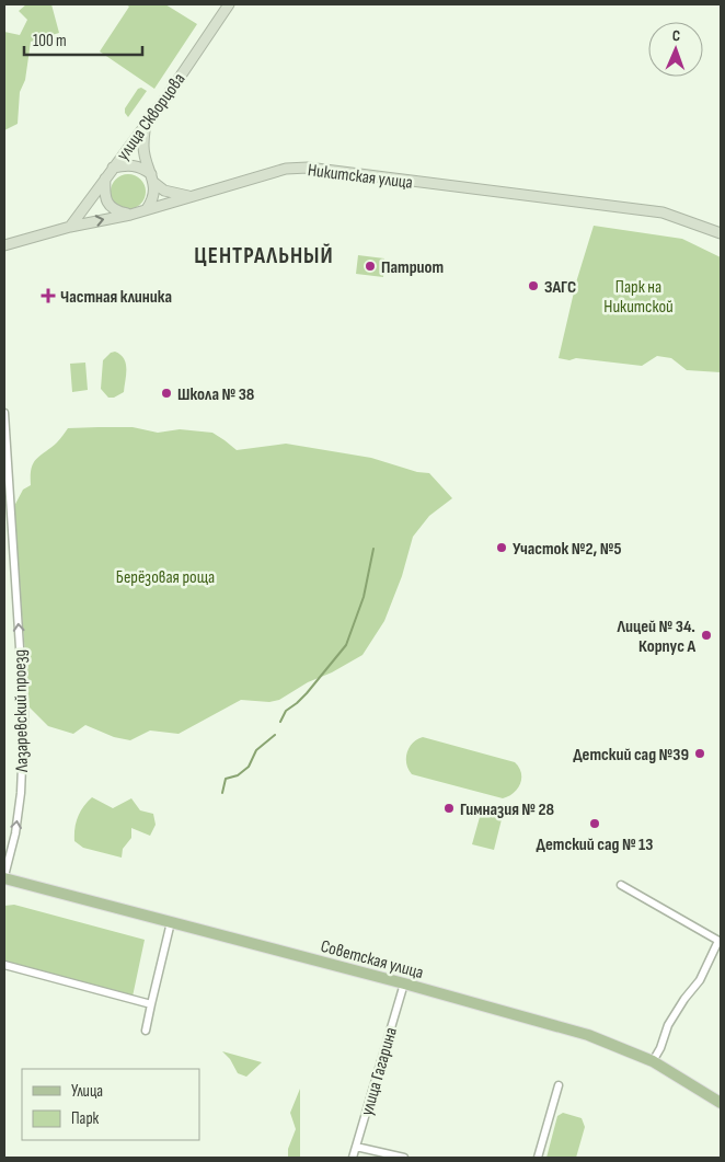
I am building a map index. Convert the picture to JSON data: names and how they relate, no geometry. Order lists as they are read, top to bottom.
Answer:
{
  "streets": {
    "main road": ["Советская улица"],
    "street": [
      "улица Скворцова",
      "Никитская улица",
      "Лазаревский проезд",
      "улица Гагарина"
    ]
  },
  "crossings": [
    ["улица Скворцова", "Никитская улица"],
    ["Лазаревский проезд", "Советская улица"],
    ["Советская улица", "улица Гагарина"]
  ],
  "one_way": ["Лазаревский проезд"],
  "districts": ["ЦЕНТРАЛЬНЫЙ"],
  "parks": ["Парк на Никитской", "Берёзовая роща"],
  "places": {
    "other": [
      "Патриот",
      "ЗАГС",
      "Школа № 38",
      "Участок №2, №5",
      "Лицей № 34. Корпус А",
      "Детский сад №39",
      "Гимназия № 28",
      "Детский сад № 13"
    ],
    "health": ["Частная клиника"]
  },
  "legend": ["Улица", "Парк"],
  "scale_bar": "100 m",
  "north": "top"
}
